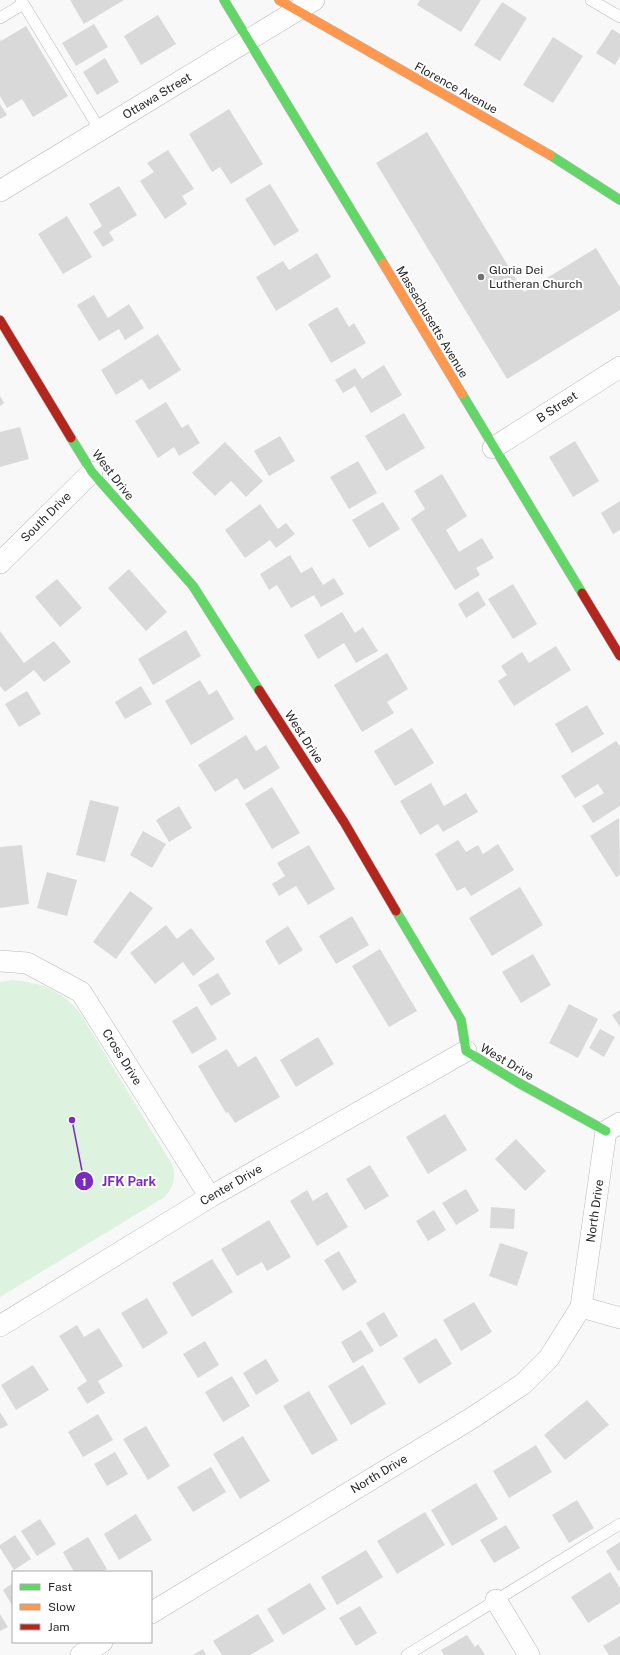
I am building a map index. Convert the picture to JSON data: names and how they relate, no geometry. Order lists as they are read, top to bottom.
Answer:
{
  "streets": {
    "street": [
      "Florence Avenue",
      "Ottawa Street",
      "Massachusetts Avenue",
      "B Street",
      "West Drive",
      "South Drive",
      "Cross Drive",
      "Center Drive",
      "North Drive"
    ]
  },
  "crossings": [
    ["Florence Avenue", "Ottawa Street"],
    ["Ottawa Street", "Massachusetts Avenue"],
    ["Massachusetts Avenue", "B Street"],
    ["West Drive", "South Drive"],
    ["West Drive", "Center Drive"],
    ["West Drive", "North Drive"],
    ["Cross Drive", "Center Drive"]
  ],
  "places": ["Gloria Dei Lutheran Church", "JFK Park"],
  "legend": ["Fast", "Slow", "Jam"]
}
